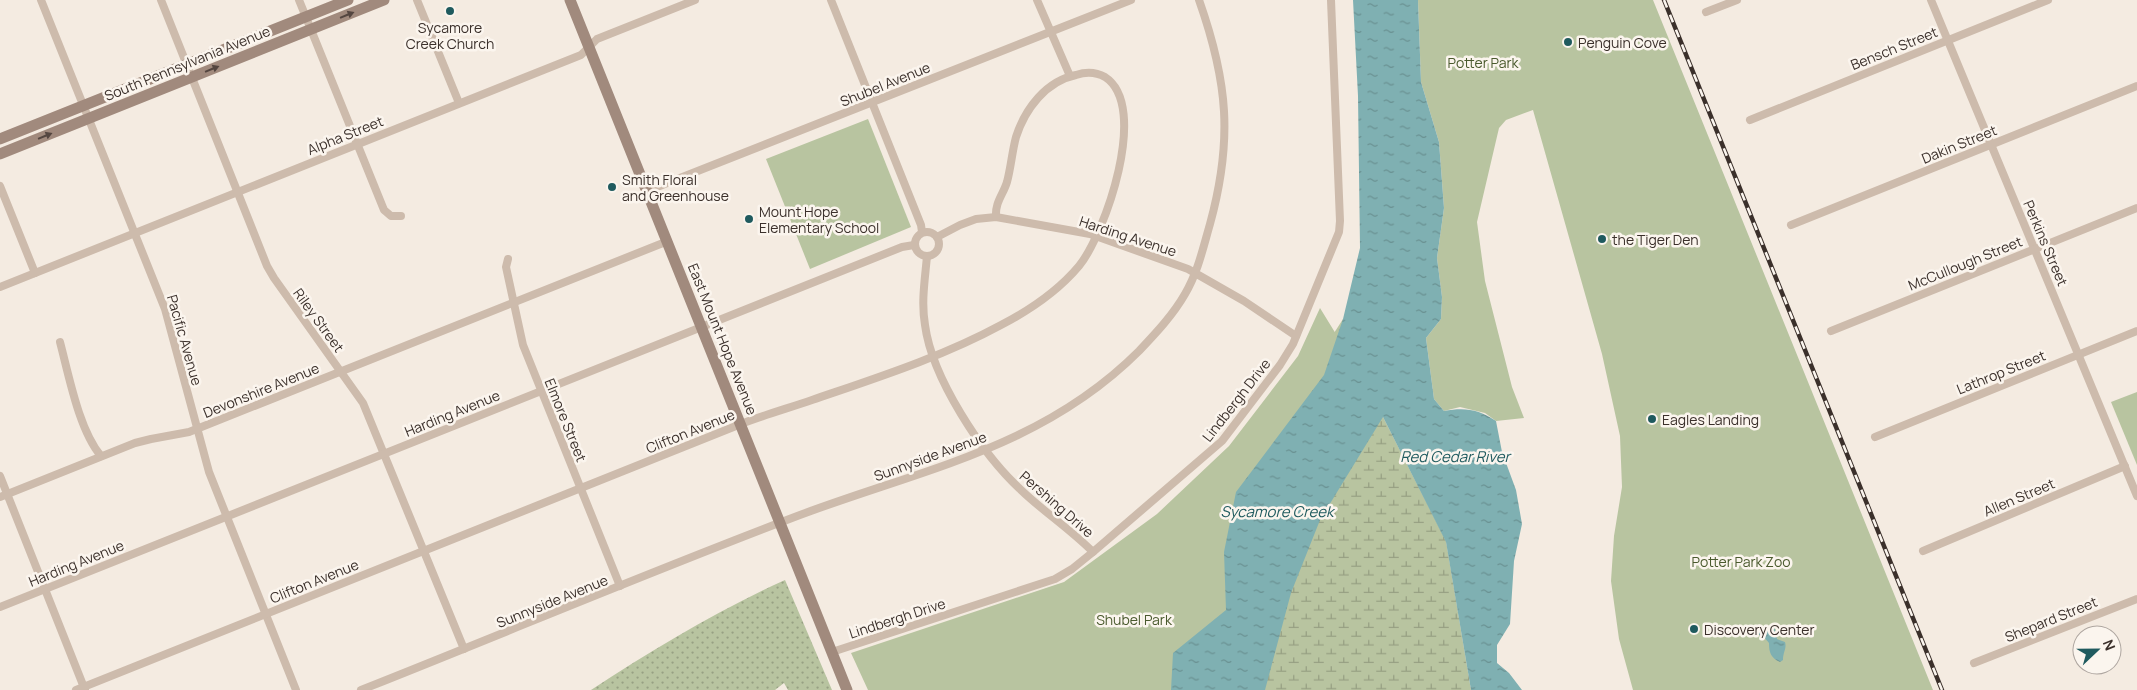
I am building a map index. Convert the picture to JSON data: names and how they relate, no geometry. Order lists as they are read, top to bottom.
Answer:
{
  "streets": {
    "main road": ["South Pennsylvania Avenue", "East Mount Hope Avenue"],
    "street": [
      "Bensch Street",
      "Shubel Avenue",
      "Alpha Street",
      "Dakin Street",
      "Harding Avenue",
      "Perkins Street",
      "McCullough Street",
      "Riley Street",
      "Pacific Avenue",
      "Lathrop Street",
      "Devonshire Avenue",
      "Lindbergh Drive",
      "Elmore Street",
      "Clifton Avenue",
      "Sunnyside Avenue",
      "Allen Street",
      "Pershing Drive",
      "Shepard Street"
    ]
  },
  "crossings": [
    ["Bensch Street", "Perkins Street"],
    ["South Pennsylvania Avenue", "Riley Street"],
    ["South Pennsylvania Avenue", "Pacific Avenue"],
    ["Shubel Avenue", "East Mount Hope Avenue"],
    ["Alpha Street", "Riley Street"],
    ["Alpha Street", "East Mount Hope Avenue"],
    ["Alpha Street", "Pacific Avenue"],
    ["Dakin Street", "Perkins Street"],
    ["Harding Avenue", "Riley Street"],
    ["Harding Avenue", "East Mount Hope Avenue"],
    ["Harding Avenue", "Pacific Avenue"],
    ["Harding Avenue", "Lindbergh Drive"],
    ["Harding Avenue", "Elmore Street"],
    ["Harding Avenue", "Clifton Avenue"],
    ["Harding Avenue", "Sunnyside Avenue"],
    ["Harding Avenue", "Pershing Drive"],
    ["Perkins Street", "McCullough Street"],
    ["Perkins Street", "Lathrop Street"],
    ["Perkins Street", "Allen Street"],
    ["Riley Street", "Devonshire Avenue"],
    ["Riley Street", "Clifton Avenue"],
    ["Riley Street", "Sunnyside Avenue"],
    ["East Mount Hope Avenue", "Devonshire Avenue"],
    ["East Mount Hope Avenue", "Lindbergh Drive"],
    ["East Mount Hope Avenue", "Clifton Avenue"],
    ["East Mount Hope Avenue", "Sunnyside Avenue"],
    ["Pacific Avenue", "Devonshire Avenue"],
    ["Pacific Avenue", "Clifton Avenue"],
    ["Devonshire Avenue", "Elmore Street"],
    ["Lindbergh Drive", "Pershing Drive"],
    ["Elmore Street", "Clifton Avenue"],
    ["Elmore Street", "Sunnyside Avenue"],
    ["Clifton Avenue", "Pershing Drive"],
    ["Sunnyside Avenue", "Pershing Drive"]
  ],
  "water": ["Red Cedar River", "Sycamore Creek"],
  "parks": ["Potter Park", "Potter Park Zoo", "Shubel Park"],
  "places": [
    "Sycamore Creek Church",
    "Penguin Cove",
    "Smith Floral and Greenhouse",
    "Mount Hope Elementary School",
    "the Tiger Den",
    "Eagles Landing",
    "Discovery Center"
  ],
  "north": "right"
}
